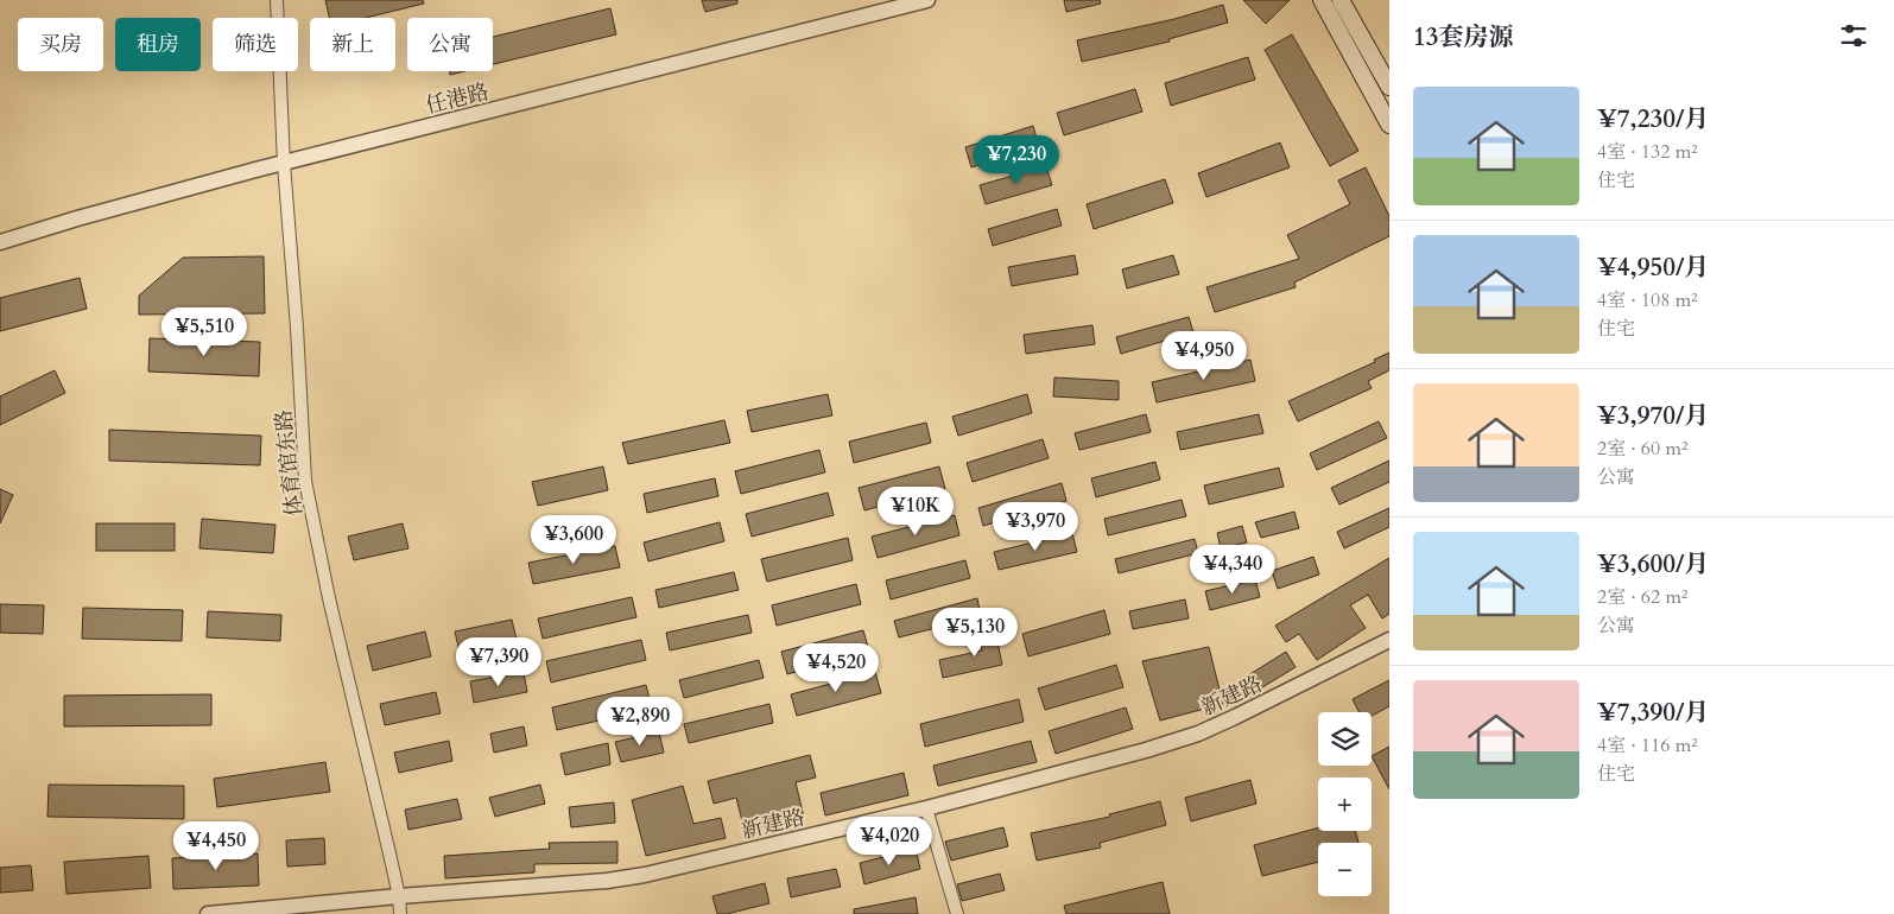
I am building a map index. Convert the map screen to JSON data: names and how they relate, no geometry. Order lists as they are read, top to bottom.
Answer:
{
  "streets": {
    "street": ["任港路", "体育馆东路", "新建路"]
  },
  "crossings": [
    ["任港路", "体育馆东路"],
    ["体育馆东路", "新建路"]
  ],
  "page": {
    "heading": "13套房源",
    "chip": [
      "买房",
      "租房",
      "筛选",
      "新上",
      "公寓"
    ],
    "list": [
      {
        "name": "¥7,230/月",
        "note": "4室 · 132 m² · 住宅"
      },
      {
        "name": "¥4,950/月",
        "note": "4室 · 108 m² · 住宅"
      },
      {
        "name": "¥3,970/月",
        "note": "2室 · 60 m² · 公寓"
      },
      {
        "name": "¥3,600/月",
        "note": "2室 · 62 m² · 公寓"
      },
      {
        "name": "¥7,390/月",
        "note": "4室 · 116 m² · 住宅"
      }
    ],
    "price": [
      "¥7,230",
      "¥5,510",
      "¥4,950",
      "¥10K",
      "¥3,970",
      "¥3,600",
      "¥4,340",
      "¥5,130",
      "¥7,390",
      "¥4,520",
      "¥2,890",
      "¥4,020",
      "¥4,450"
    ],
    "map_buttons": ["+", "−"]
  }
}
